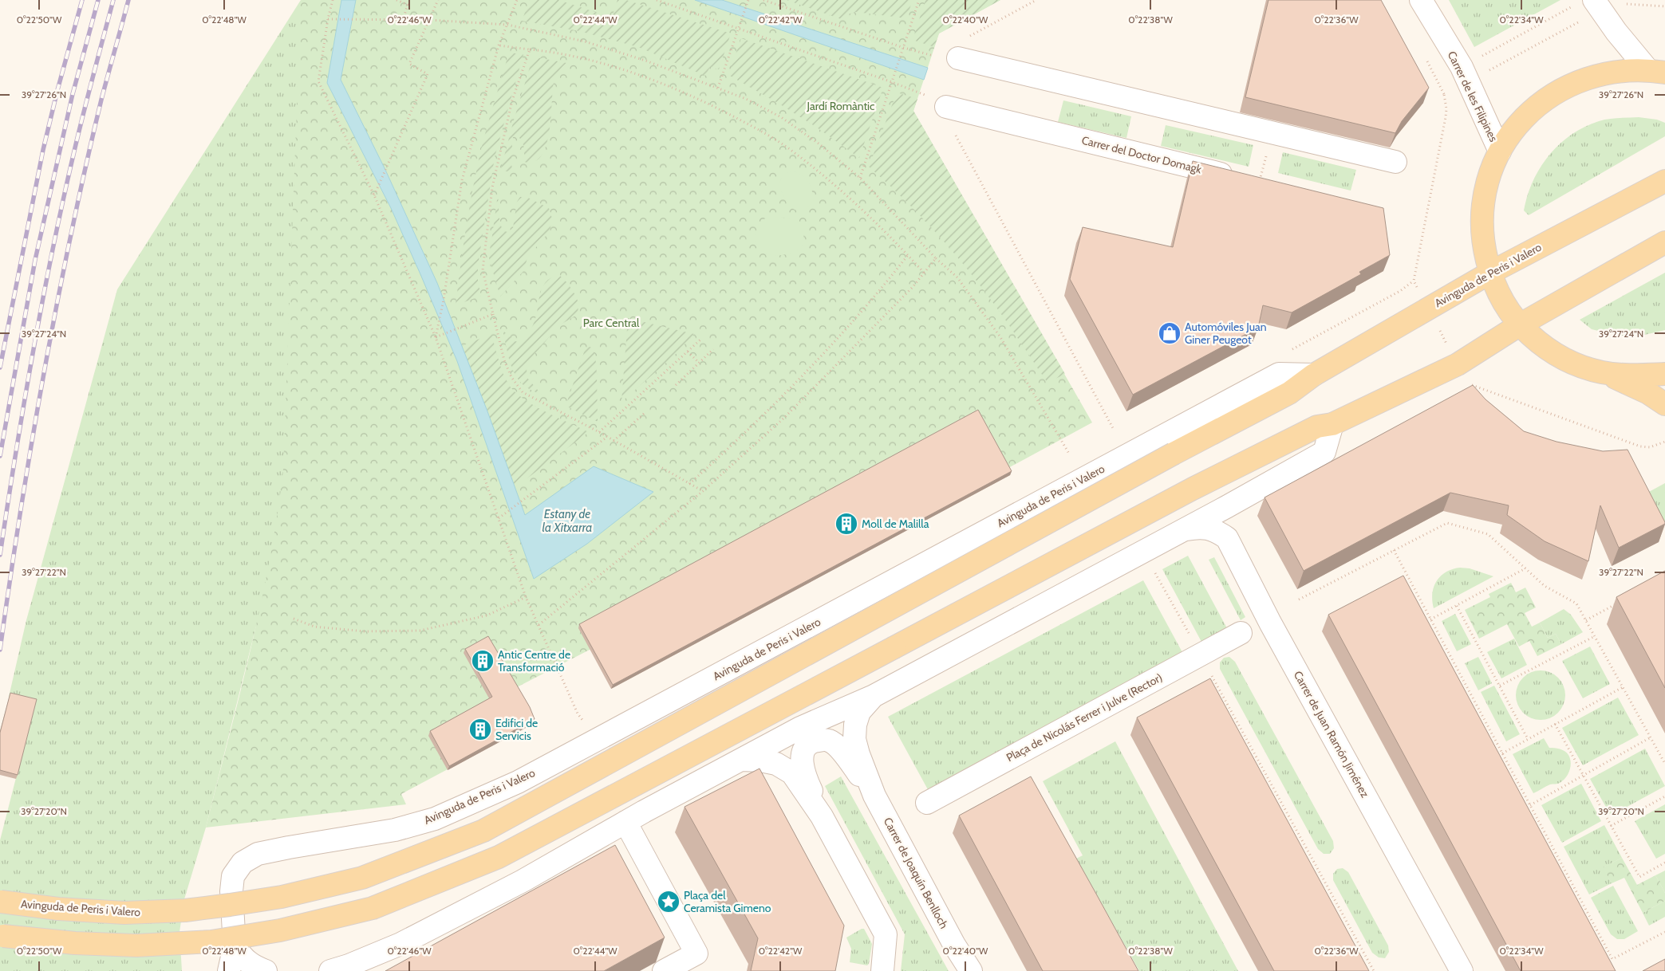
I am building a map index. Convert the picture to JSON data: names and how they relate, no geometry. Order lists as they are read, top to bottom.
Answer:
{
  "streets": {
    "main road": ["Avinguda de Peris i Valero"],
    "street": [
      "Carrer de les Filipines",
      "Carrer del Doctor Domagk",
      "Plaça de Nicolás Ferrer i Julve (Rector)",
      "Carrer de Juan Ramón Jiménez",
      "Carrer de Joaquín Benlloch"
    ]
  },
  "water": ["Estany de la Xitxarra"],
  "parks": ["Jardí Romàntic", "Parc Central"],
  "places": {
    "shop": ["Automóviles Juan Giner Peugeot"],
    "building": ["Moll de Malilla", "Antic Centre de Transformació", "Edifici de Servicis"],
    "place": ["Plaça del Ceramista Gimeno"]
  },
  "coordinates": [
    "0°22'50\"W",
    "0°22'48\"W",
    "0°22'46\"W",
    "0°22'44\"W",
    "0°22'42\"W",
    "0°22'40\"W",
    "0°22'38\"W",
    "0°22'36\"W",
    "0°22'34\"W",
    "39°27'26\"N",
    "39°27'24\"N",
    "39°27'22\"N",
    "39°27'20\"N"
  ]
}
